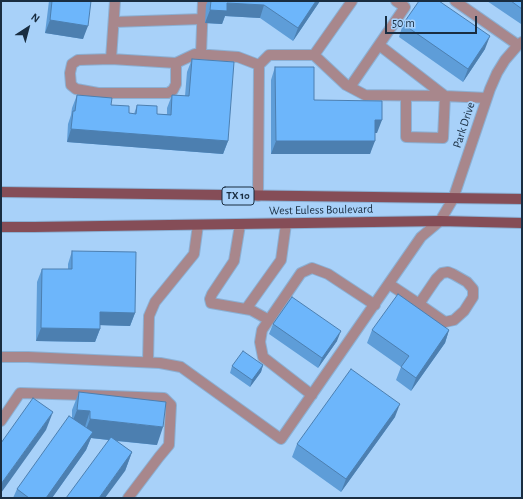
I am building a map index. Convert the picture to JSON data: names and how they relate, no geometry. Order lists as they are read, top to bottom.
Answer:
{
  "streets": {
    "main road": ["TX 10", "West Euless Boulevard"],
    "street": ["Park Drive"]
  },
  "crossings": [
    ["Park Drive", "West Euless Boulevard"]
  ],
  "scale_bar": "50 m",
  "north": "top right"
}
